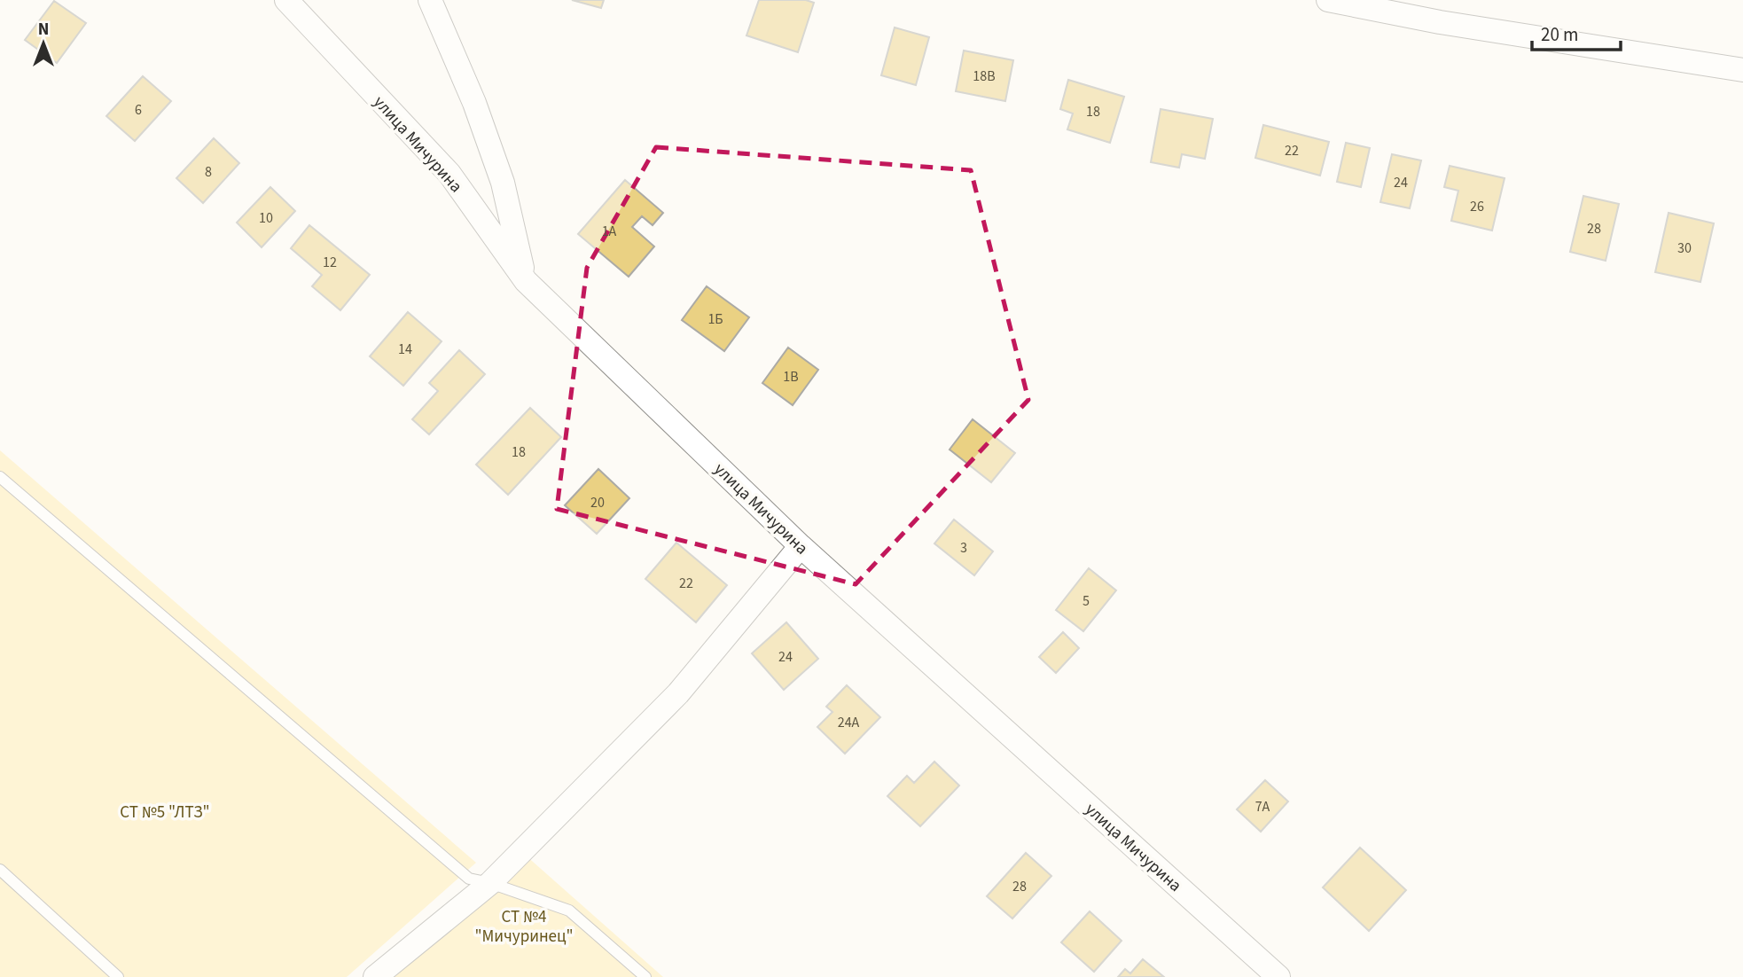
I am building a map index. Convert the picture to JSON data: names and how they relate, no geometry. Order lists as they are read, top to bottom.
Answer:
{
  "streets": {
    "street": ["улица Мичурина"]
  },
  "parks": ["СТ №5 \"ЛТЗ\"", "СТ №4 \"Мичуринец\""],
  "house_numbers": [
    "18В",
    "6",
    "18",
    "22",
    "8",
    "24",
    "26",
    "10",
    "28",
    "1А",
    "30",
    "12",
    "1Б",
    "14",
    "1В",
    "18",
    "20",
    "3",
    "22",
    "5",
    "24",
    "24А",
    "7А",
    "28"
  ],
  "scale_bar": "20 m",
  "north": "top"
}
